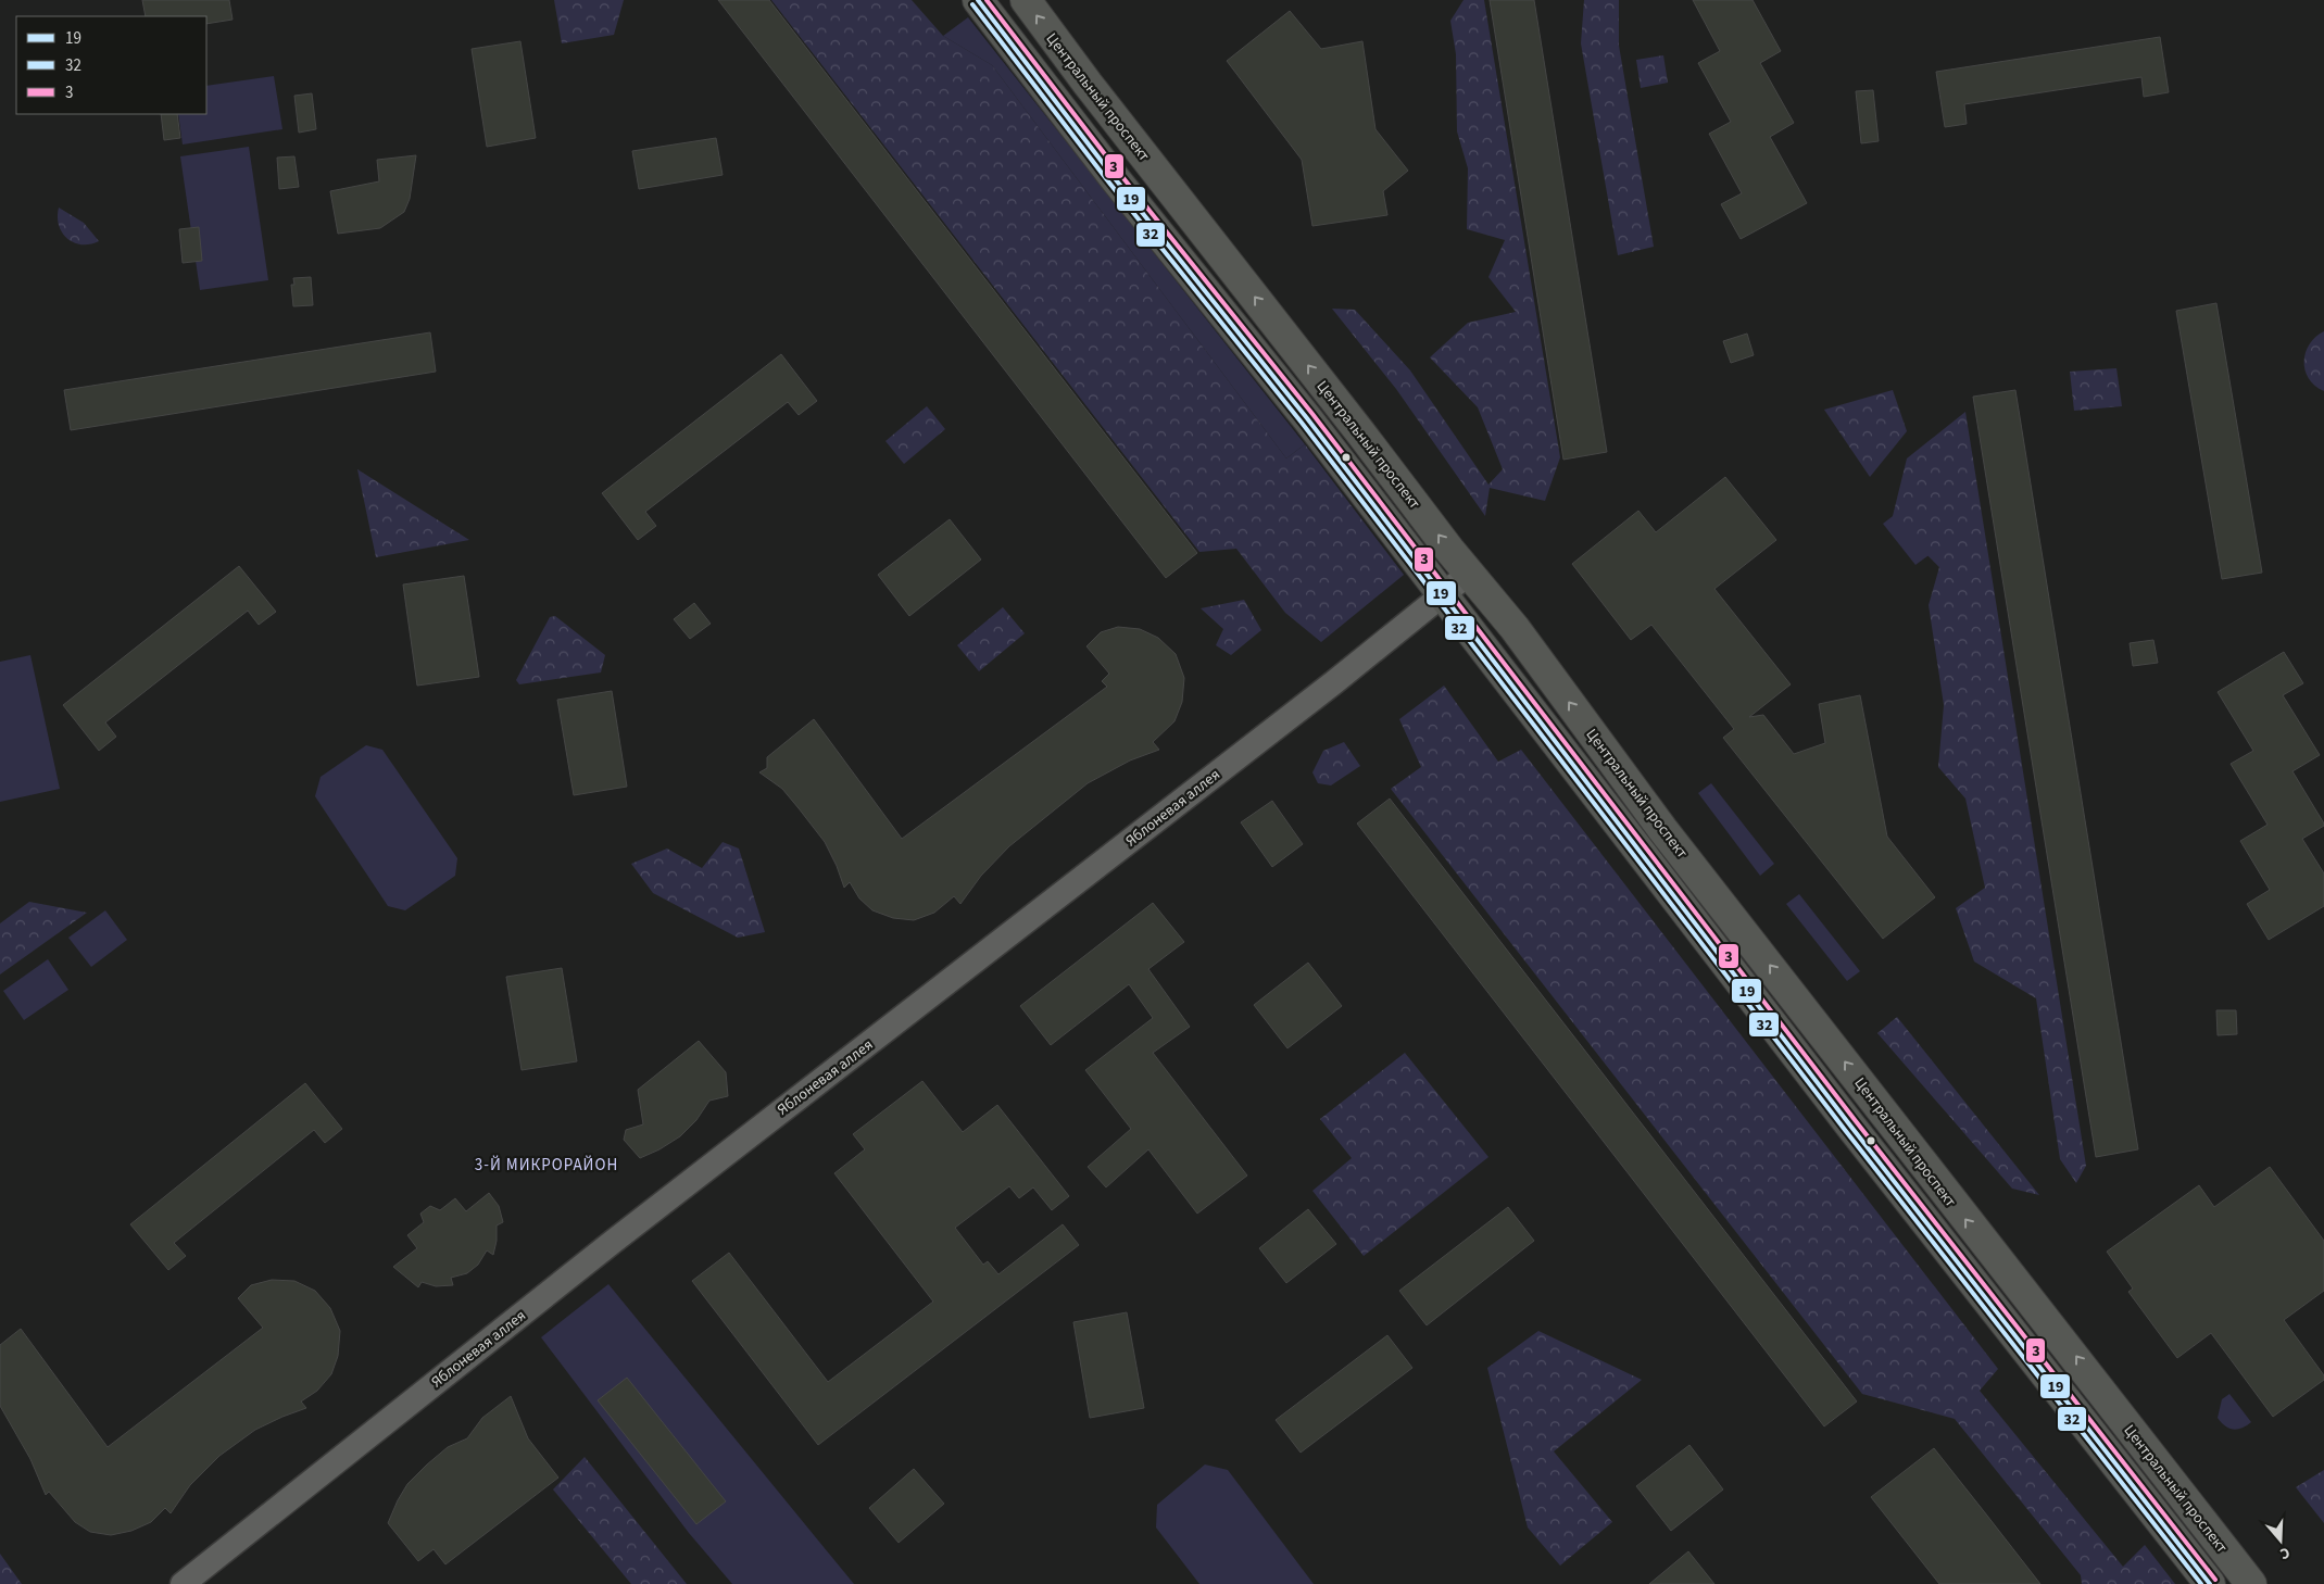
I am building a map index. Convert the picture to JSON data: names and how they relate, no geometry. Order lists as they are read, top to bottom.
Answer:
{
  "streets": {
    "main road": ["Центральный проспект"],
    "street": ["Яблоневая аллея"]
  },
  "crossings": [
    ["Центральный проспект", "Яблоневая аллея"]
  ],
  "districts": ["3-Й МИКРОРАЙОН"],
  "lines": ["transit line 19", "transit line 3", "transit line 32"],
  "legend": ["19", "32", "3"],
  "north": "bottom"
}
